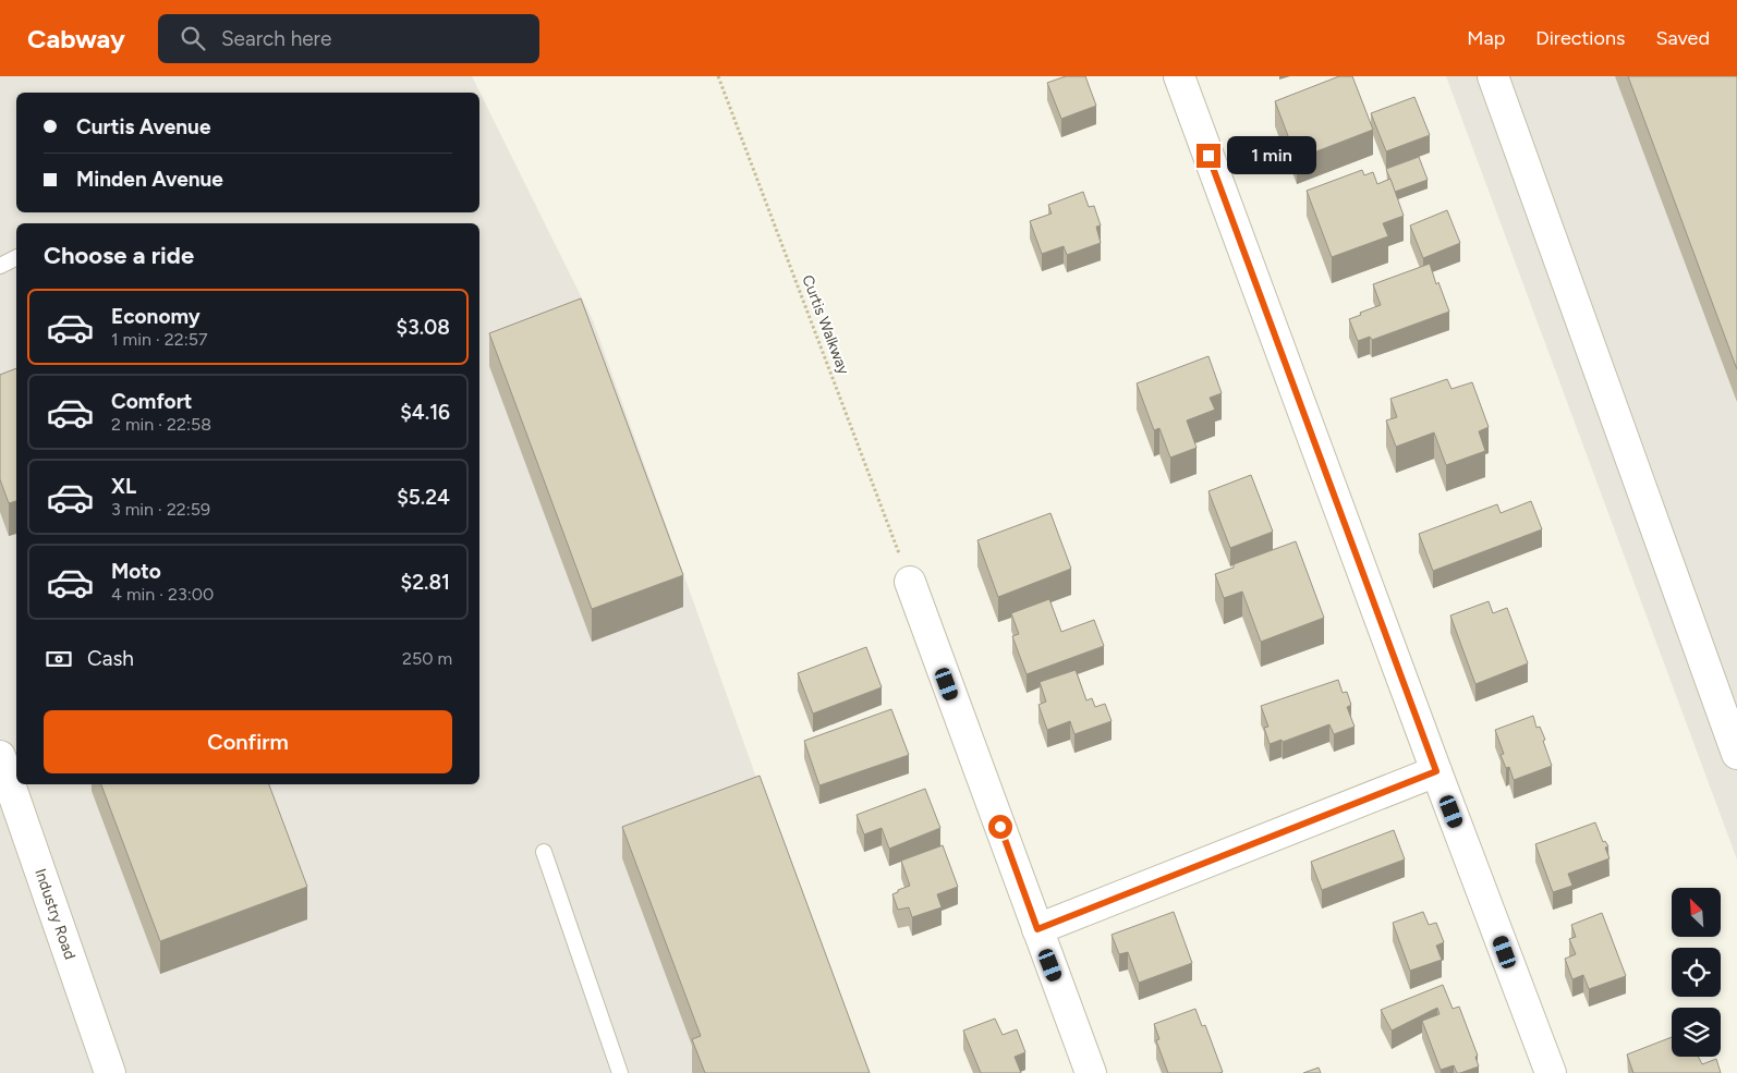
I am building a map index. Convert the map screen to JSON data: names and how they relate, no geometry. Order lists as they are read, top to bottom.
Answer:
{
  "streets": {
    "street": ["Industry Road"],
    "path": ["Curtis Walkway"]
  },
  "north": "top left",
  "page": {
    "header": "Cabway",
    "search": "Search here",
    "nav": ["Map", "Directions", "Saved"],
    "banner": ["Curtis Avenue", "Minden Avenue"],
    "bubble": "1 min",
    "heading": "Choose a ride",
    "list": [
      {
        "name": "Economy",
        "note": "1 min · 22:57",
        "value": "$3.08"
      },
      {
        "name": "Comfort",
        "note": "2 min · 22:58",
        "value": "$4.16"
      },
      {
        "name": "XL",
        "note": "3 min · 22:59",
        "value": "$5.24"
      },
      {
        "name": "Moto",
        "note": "4 min · 23:00",
        "value": "$2.81"
      }
    ],
    "pay": ["Cash", "250 m"],
    "buttons": "Confirm"
  }
}
